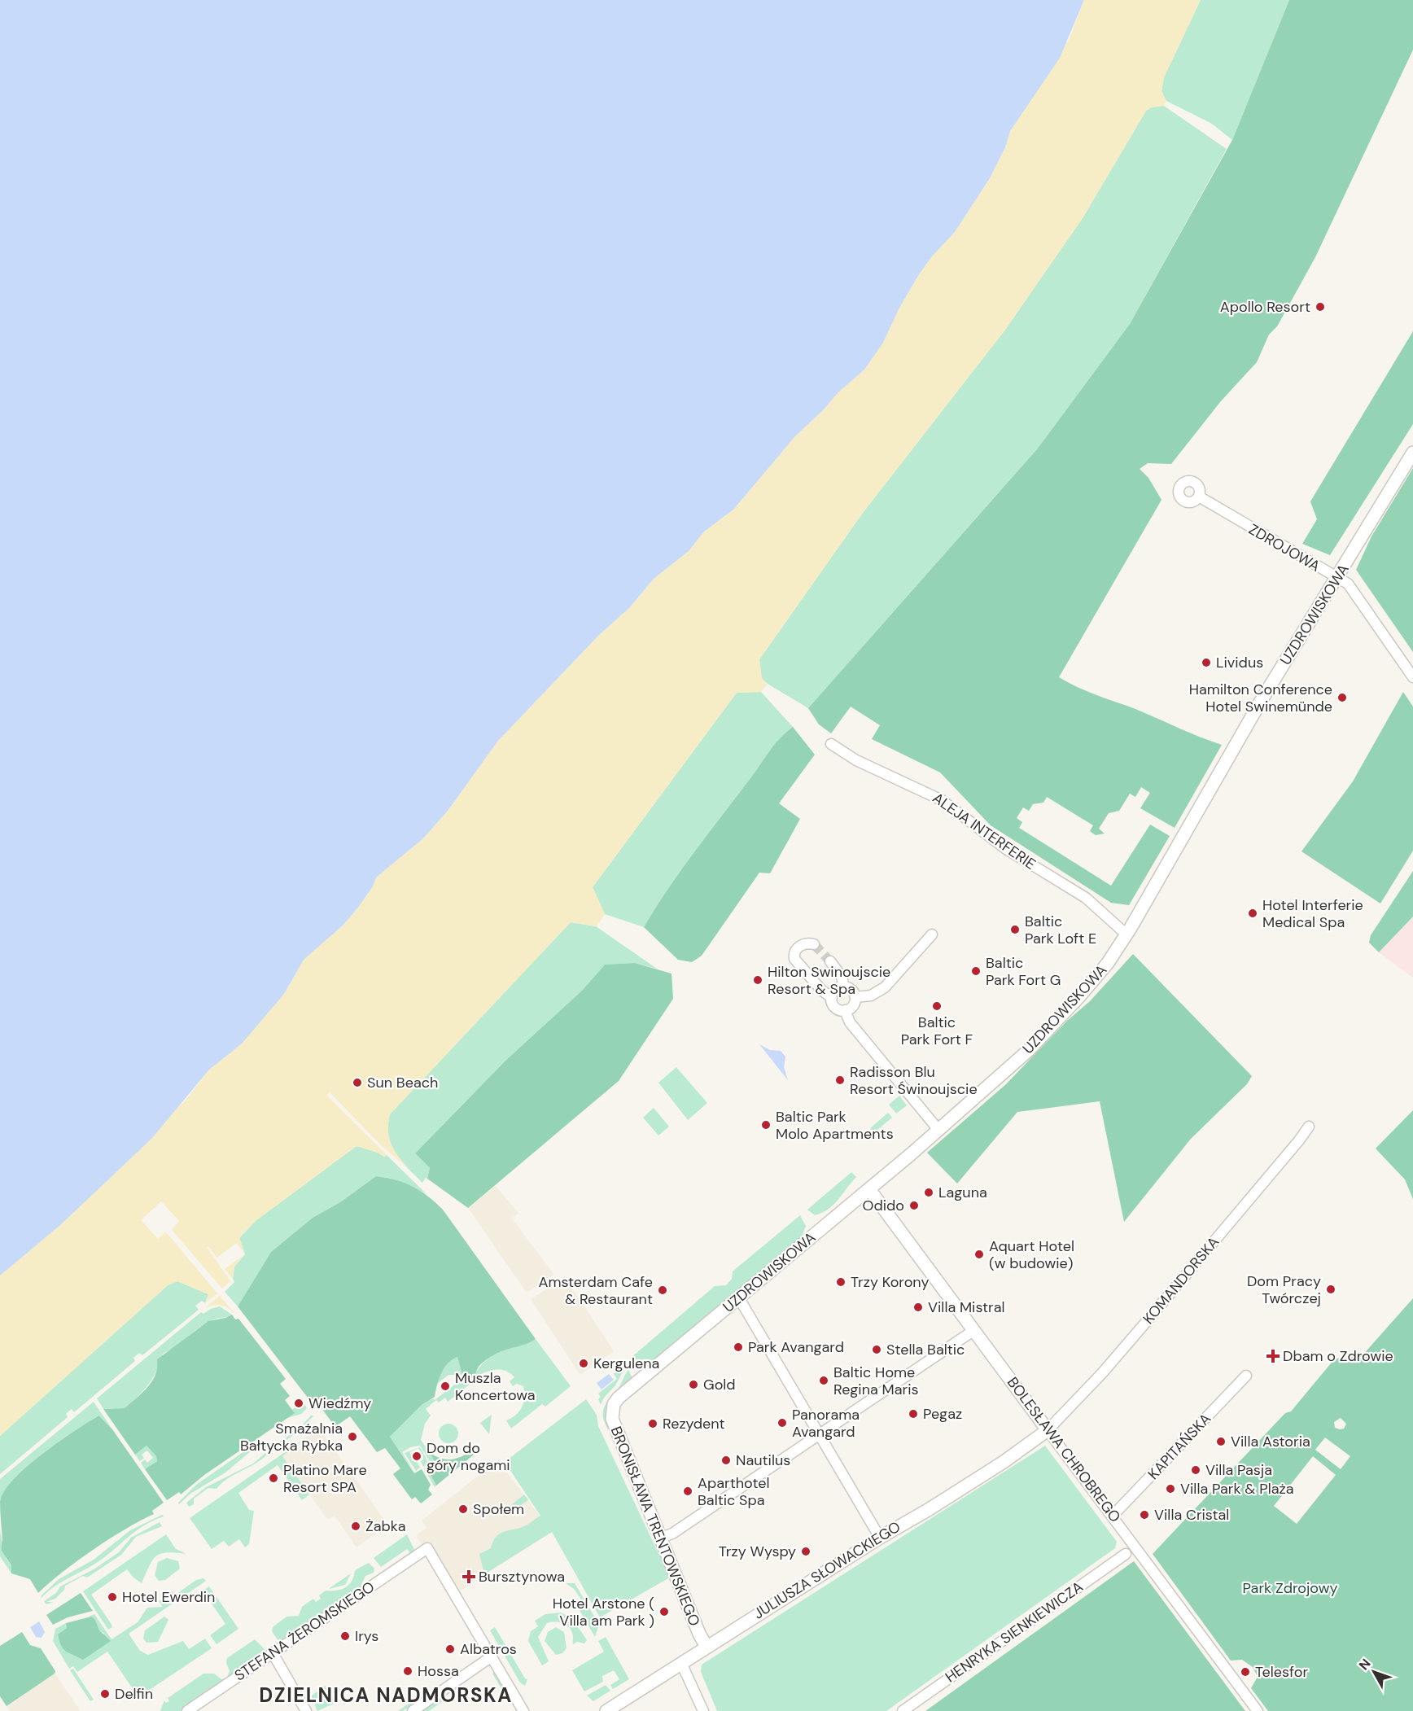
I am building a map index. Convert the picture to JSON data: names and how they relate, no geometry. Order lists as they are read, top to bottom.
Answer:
{
  "streets": {
    "street": [
      "ZDROJOWA",
      "UZDROWISKOWA",
      "ALEJA INTERFERIE",
      "KOMANDORSKA",
      "KAPITAŃSKA",
      "BOLESŁAWA CHROBREGO",
      "BRONISŁAWA TRENTOWSKIEGO",
      "JULIUSZA SŁOWACKIEGO",
      "STEFANA ŻEROMSKIEGO",
      "HENRYKA SIENKIEWICZA"
    ]
  },
  "crossings": [
    ["ZDROJOWA", "UZDROWISKOWA"],
    ["UZDROWISKOWA", "ALEJA INTERFERIE"],
    ["UZDROWISKOWA", "BOLESŁAWA CHROBREGO"],
    ["UZDROWISKOWA", "BRONISŁAWA TRENTOWSKIEGO"],
    ["KOMANDORSKA", "BOLESŁAWA CHROBREGO"],
    ["KOMANDORSKA", "JULIUSZA SŁOWACKIEGO"],
    ["KAPITAŃSKA", "BOLESŁAWA CHROBREGO"],
    ["BOLESŁAWA CHROBREGO", "JULIUSZA SŁOWACKIEGO"],
    ["BOLESŁAWA CHROBREGO", "HENRYKA SIENKIEWICZA"],
    ["BRONISŁAWA TRENTOWSKIEGO", "JULIUSZA SŁOWACKIEGO"]
  ],
  "districts": ["DZIELNICA NADMORSKA"],
  "parks": ["Park Zdrojowy"],
  "places": {
    "other": [
      "Apollo Resort",
      "Lividus",
      "Hamilton Conference Hotel Swinemünde",
      "Hotel Interferie Medical Spa",
      "Baltic Park Loft E",
      "Baltic Park Fort G",
      "Hilton Swinoujscie Resort & Spa",
      "Baltic Park Fort F",
      "Radisson Blu Resort Świnoujscie",
      "Sun Beach",
      "Baltic Park Molo Apartments",
      "Laguna",
      "Odido",
      "Aquart Hotel (w budowie)",
      "Trzy Korony",
      "Dom Pracy Twórczej",
      "Amsterdam Cafe & Restaurant",
      "Villa Mistral",
      "Park Avangard",
      "Stella Baltic",
      "Kergulena",
      "Baltic Home Regina Maris",
      "Gold",
      "Muszla Koncertowa",
      "Wiedźmy",
      "Pegaz",
      "Panorama Avangard",
      "Rezydent",
      "Smażalnia Bałtycka Rybka",
      "Villa Astoria",
      "Dom do góry nogami",
      "Nautilus",
      "Villa Pasja",
      "Platino Mare Resort SPA",
      "Villa Park & Plaża",
      "Aparthotel Baltic Spa",
      "Społem",
      "Villa Cristal",
      "Żabka",
      "Trzy Wyspy",
      "Hotel Ewerdin",
      "Hotel Arstone ( Villa am Park )",
      "Irys",
      "Albatros",
      "Hossa",
      "Telesfor",
      "Delfin"
    ],
    "health": ["Dbam o Zdrowie", "Bursztynowa"]
  },
  "north": "top left"
}
